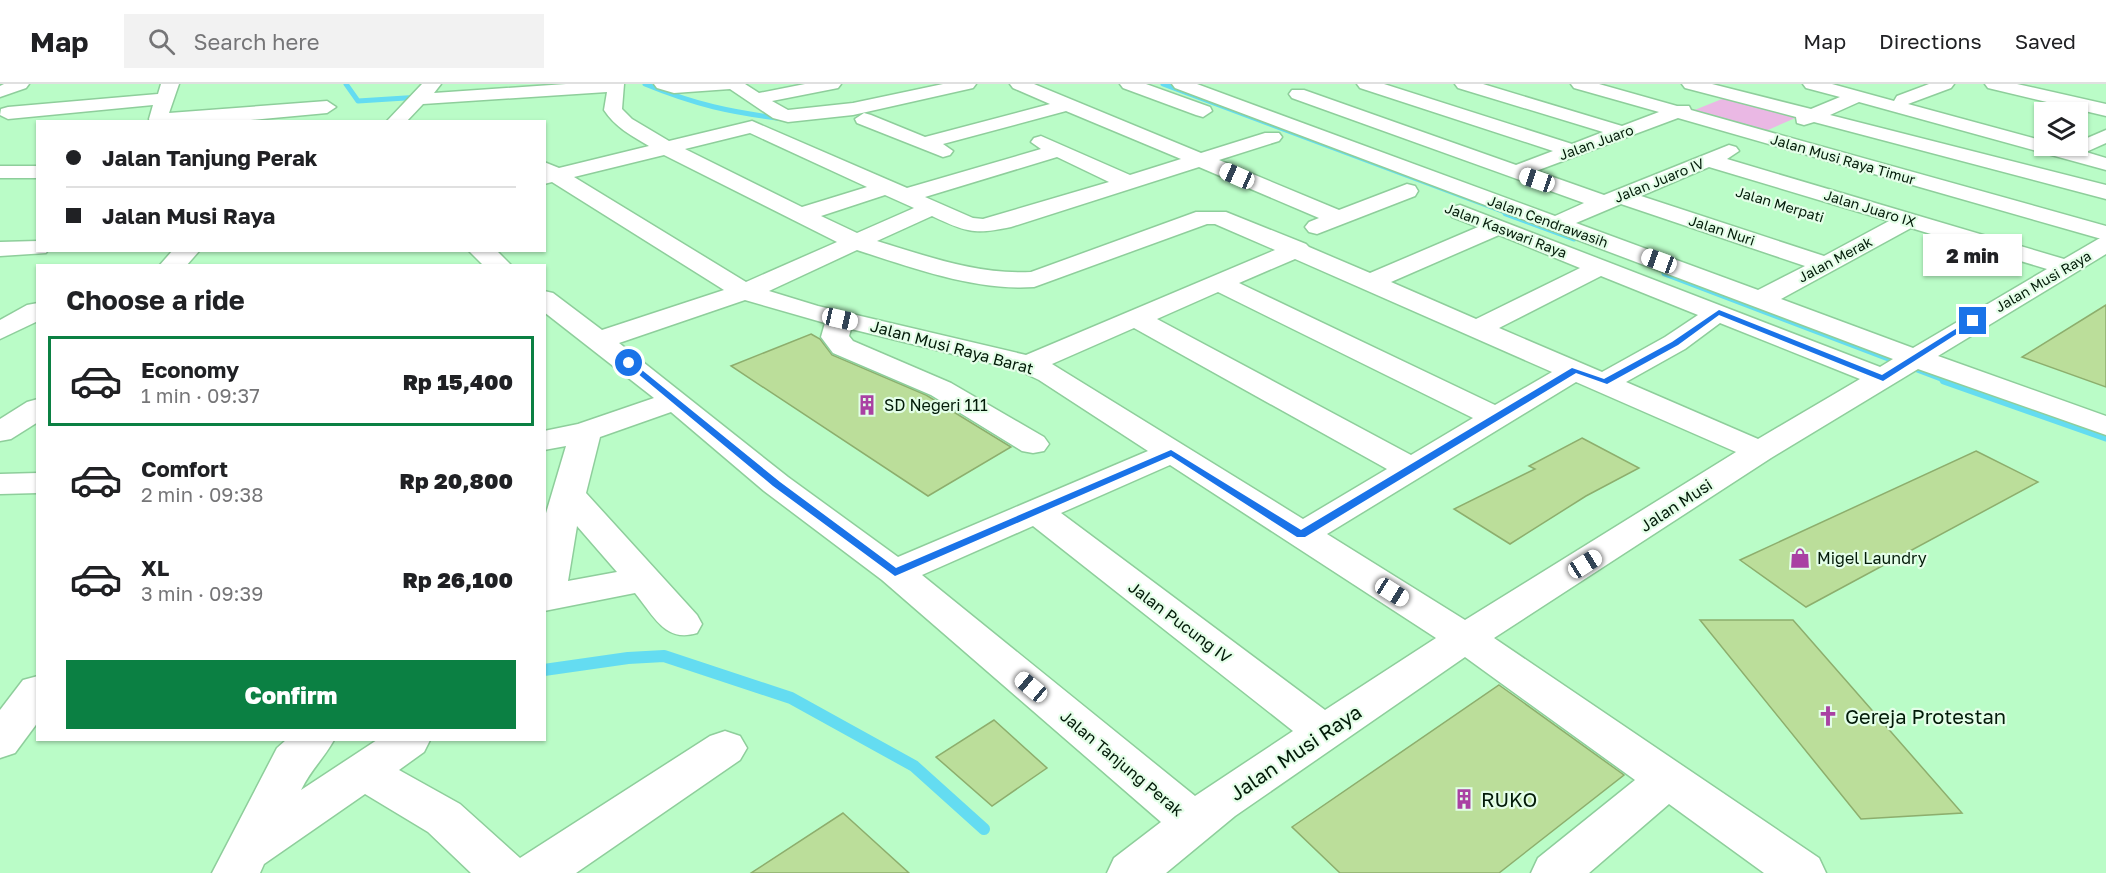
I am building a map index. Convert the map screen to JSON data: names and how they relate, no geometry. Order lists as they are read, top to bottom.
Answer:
{
  "streets": {
    "street": [
      "Jalan Juaro",
      "Jalan Musi Raya Timur",
      "Jalan Juaro IV",
      "Jalan Merpati",
      "Jalan Juaro IX",
      "Jalan Cendrawasih",
      "Jalan Kaswari Raya",
      "Jalan Nuri",
      "Jalan Merak",
      "Jalan Musi Raya",
      "Jalan Musi Raya Barat",
      "Jalan Musi",
      "Jalan Pucung IV",
      "Jalan Tanjung Perak"
    ]
  },
  "crossings": [
    ["Jalan Juaro", "Jalan Musi Raya Timur"],
    ["Jalan Juaro", "Jalan Nuri"],
    ["Jalan Musi Raya Timur", "Jalan Juaro IV"],
    ["Jalan Juaro IV", "Jalan Merpati"],
    ["Jalan Juaro IV", "Jalan Juaro IX"],
    ["Jalan Juaro IV", "Jalan Cendrawasih"],
    ["Jalan Juaro IV", "Jalan Nuri"],
    ["Jalan Juaro IX", "Jalan Merak"],
    ["Jalan Juaro IX", "Jalan Musi Raya"],
    ["Jalan Cendrawasih", "Jalan Kaswari Raya"],
    ["Jalan Cendrawasih", "Jalan Merak"],
    ["Jalan Cendrawasih", "Jalan Musi Raya"],
    ["Jalan Cendrawasih", "Jalan Musi"],
    ["Jalan Kaswari Raya", "Jalan Musi Raya"],
    ["Jalan Kaswari Raya", "Jalan Musi"],
    ["Jalan Nuri", "Jalan Merak"],
    ["Jalan Musi Raya", "Jalan Musi Raya Barat"],
    ["Jalan Musi Raya", "Jalan Musi"],
    ["Jalan Musi Raya", "Jalan Pucung IV"],
    ["Jalan Musi Raya", "Jalan Tanjung Perak"],
    ["Jalan Musi Raya Barat", "Jalan Musi"]
  ],
  "places": {
    "building": ["SD Negeri 111", "RUKO"],
    "shop": ["Migel Laundry"],
    "church": ["Gereja Protestan"]
  },
  "page": {
    "header": "Map",
    "search": "Search here",
    "nav": ["Map", "Directions", "Saved"],
    "banner": ["Jalan Tanjung Perak", "Jalan Musi Raya"],
    "bubble": "2 min",
    "heading": "Choose a ride",
    "list": [
      {
        "name": "Economy",
        "note": "1 min · 09:37",
        "value": "Rp 15,400"
      },
      {
        "name": "Comfort",
        "note": "2 min · 09:38",
        "value": "Rp 20,800"
      },
      {
        "name": "XL",
        "note": "3 min · 09:39",
        "value": "Rp 26,100"
      }
    ],
    "buttons": "Confirm"
  }
}
